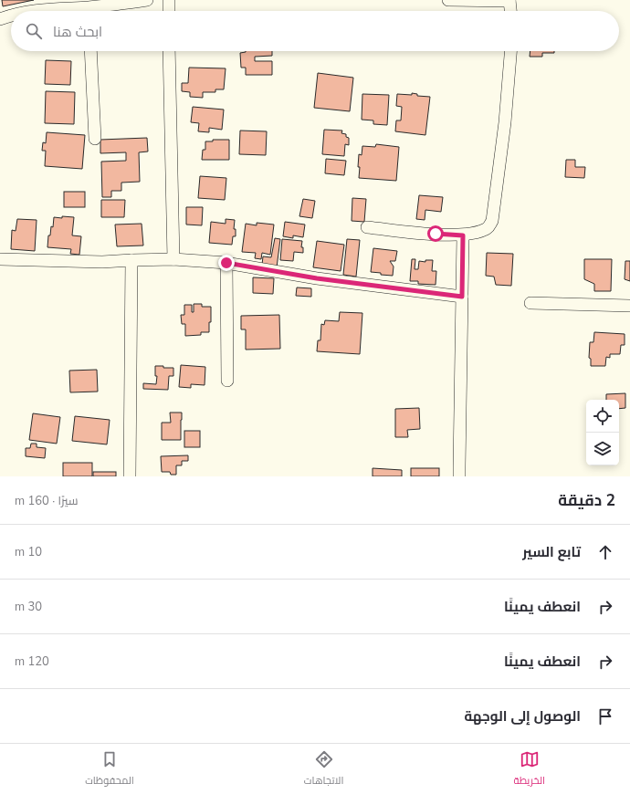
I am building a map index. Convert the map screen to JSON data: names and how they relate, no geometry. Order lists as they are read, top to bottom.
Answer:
{
  "page": {
    "search": "ابحث هنا",
    "heading": ["2 دقيقة", "سيرًا · 160 m"],
    "list": [
      ["تابع السير", "10 m"],
      ["انعطف يمينًا", "30 m"],
      ["انعطف يمينًا", "120 m"],
      "الوصول إلى الوجهة"
    ],
    "nav": ["الخريطة", "الاتجاهات", "المحفوظات"]
  }
}
